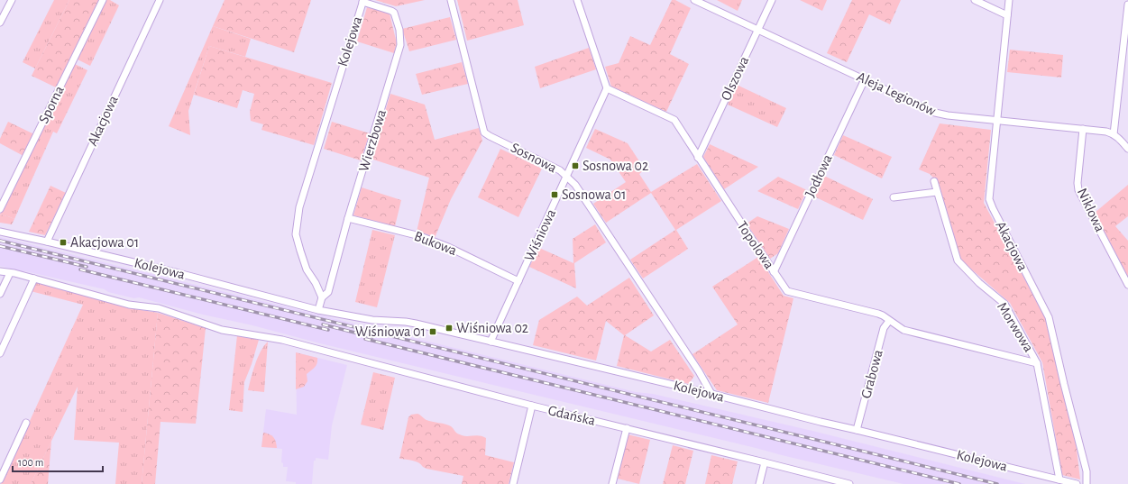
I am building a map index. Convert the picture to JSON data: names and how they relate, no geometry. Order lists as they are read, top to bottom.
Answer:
{
  "streets": {
    "street": [
      "Kolejowa",
      "Olszowa",
      "Aleja Legionów",
      "Sporna",
      "Akacjowa",
      "Wierzbowa",
      "Sosnowa",
      "Jodłowa",
      "Niklowa",
      "Wiśniowa",
      "Bukowa",
      "Topolowa",
      "Morwowa",
      "Grabowa",
      "Gdańska"
    ]
  },
  "crossings": [
    ["Kolejowa", "Akacjowa"],
    ["Kolejowa", "Wierzbowa"],
    ["Kolejowa", "Sosnowa"],
    ["Kolejowa", "Wiśniowa"],
    ["Kolejowa", "Morwowa"],
    ["Kolejowa", "Grabowa"],
    ["Olszowa", "Aleja Legionów"],
    ["Olszowa", "Topolowa"],
    ["Aleja Legionów", "Akacjowa"],
    ["Aleja Legionów", "Jodłowa"],
    ["Aleja Legionów", "Niklowa"],
    ["Wierzbowa", "Bukowa"],
    ["Sosnowa", "Wiśniowa"],
    ["Jodłowa", "Topolowa"],
    ["Wiśniowa", "Bukowa"],
    ["Wiśniowa", "Topolowa"],
    ["Topolowa", "Morwowa"],
    ["Topolowa", "Grabowa"]
  ],
  "places": {
    "transit": [
      "Sosnowa 02",
      "Sosnowa 01",
      "Akacjowa 01",
      "Wiśniowa 02",
      "Wiśniowa 01"
    ]
  },
  "scale_bar": "100 m"
}
